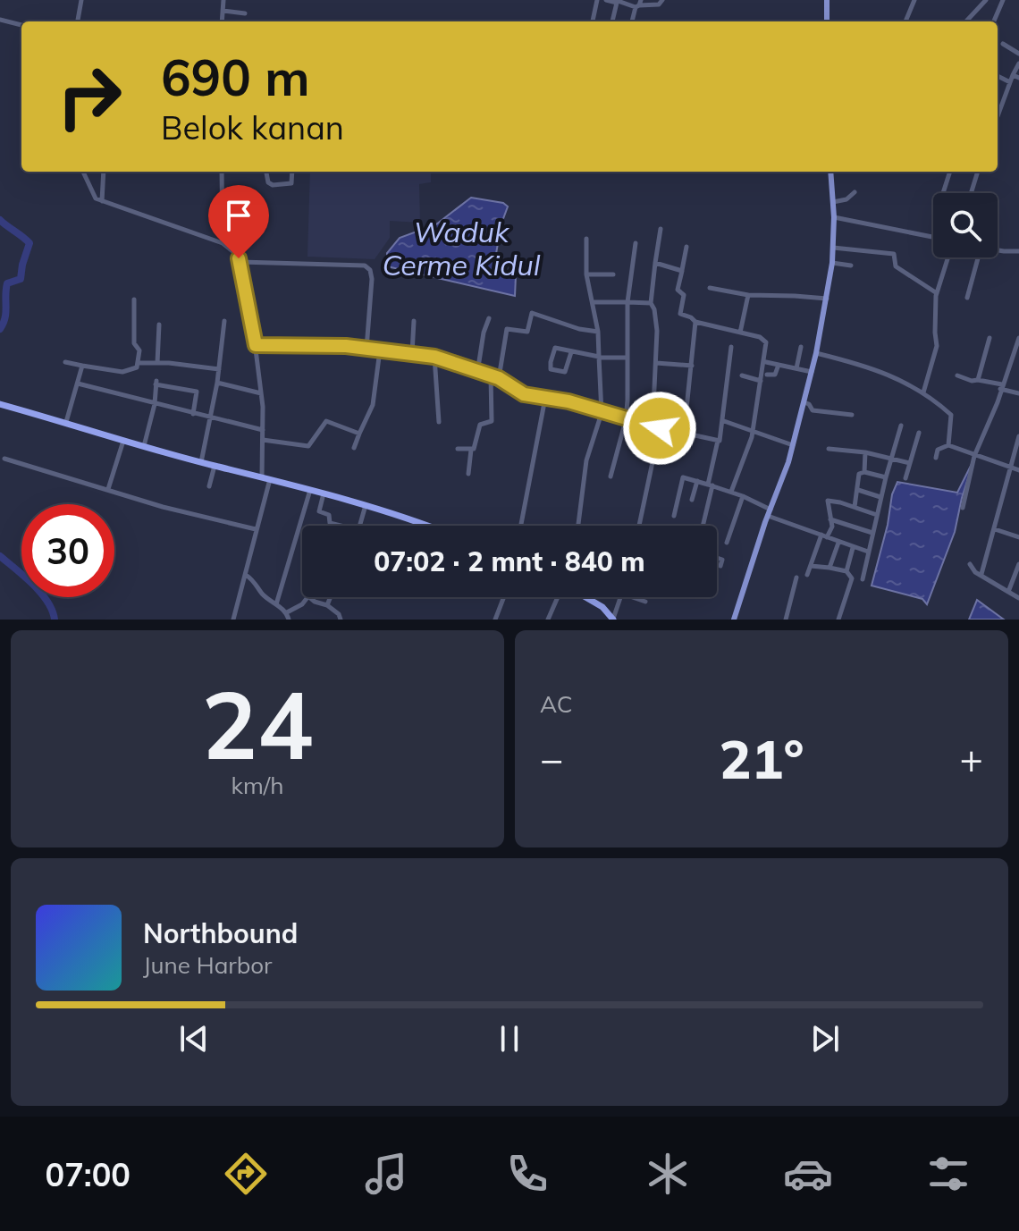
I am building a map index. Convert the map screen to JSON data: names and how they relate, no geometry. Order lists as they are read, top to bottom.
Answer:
{
  "water": ["Waduk Cerme Kidul"],
  "page": {
    "turn": ["690 m", "Belok kanan"],
    "limit": "30",
    "trip": "07:02 · 2 mnt · 840 m",
    "tile": [
      ["24", "km/h"],
      "AC"
    ],
    "heat": ["−", "21°", "+"],
    "song": ["Northbound", "June Harbor"],
    "tabs": "07:00"
  }
}
